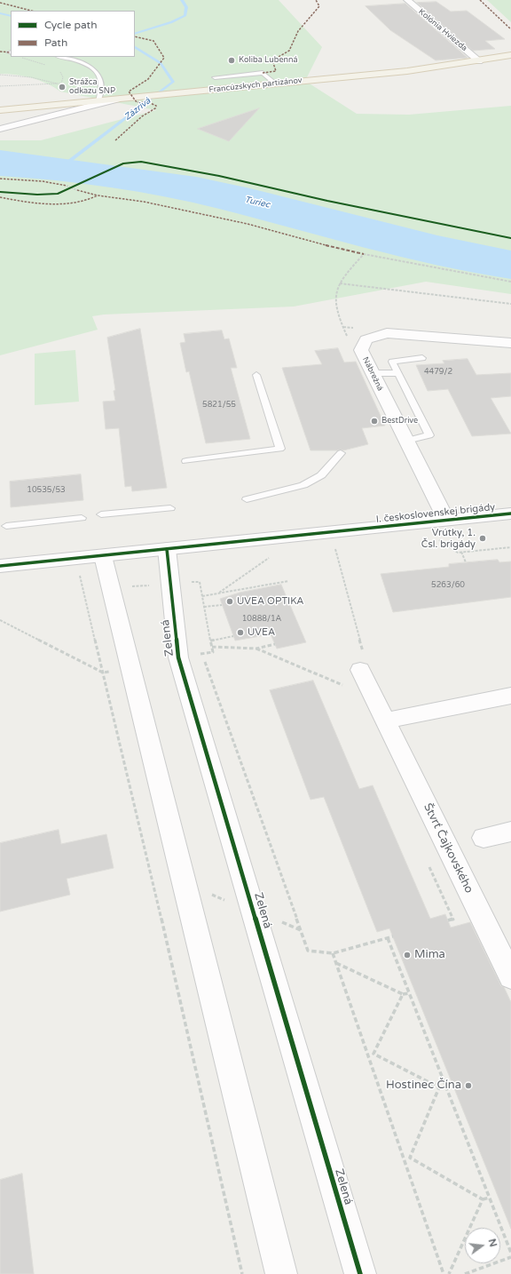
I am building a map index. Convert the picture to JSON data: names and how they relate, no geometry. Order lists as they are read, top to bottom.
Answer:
{
  "streets": {
    "main road": ["Francúzskych partizánov"],
    "street": [
      "Kolónia Hviezda",
      "Nábrežná",
      "I. československej brigády",
      "Zelená",
      "Štvrť Čajkovského"
    ]
  },
  "crossings": [
    ["Kolónia Hviezda", "Francúzskych partizánov"],
    ["Nábrežná", "I. československej brigády"],
    ["I. československej brigády", "Zelená"]
  ],
  "water": ["Zázrivá", "Turiec"],
  "places": [
    "Koliba Lubenná",
    "Strážca odkazu SNP",
    "BestDrive",
    "Vrútky, 1. Čsl. brigády",
    "UVEA OPTIKA",
    "UVEA",
    "Mima",
    "Hostinec Čína"
  ],
  "house_numbers": [
    "4479/2",
    "5821/55",
    "10535/53",
    "5263/60",
    "10888/1A"
  ],
  "legend": ["Cycle path", "Path"],
  "north": "right"
}
